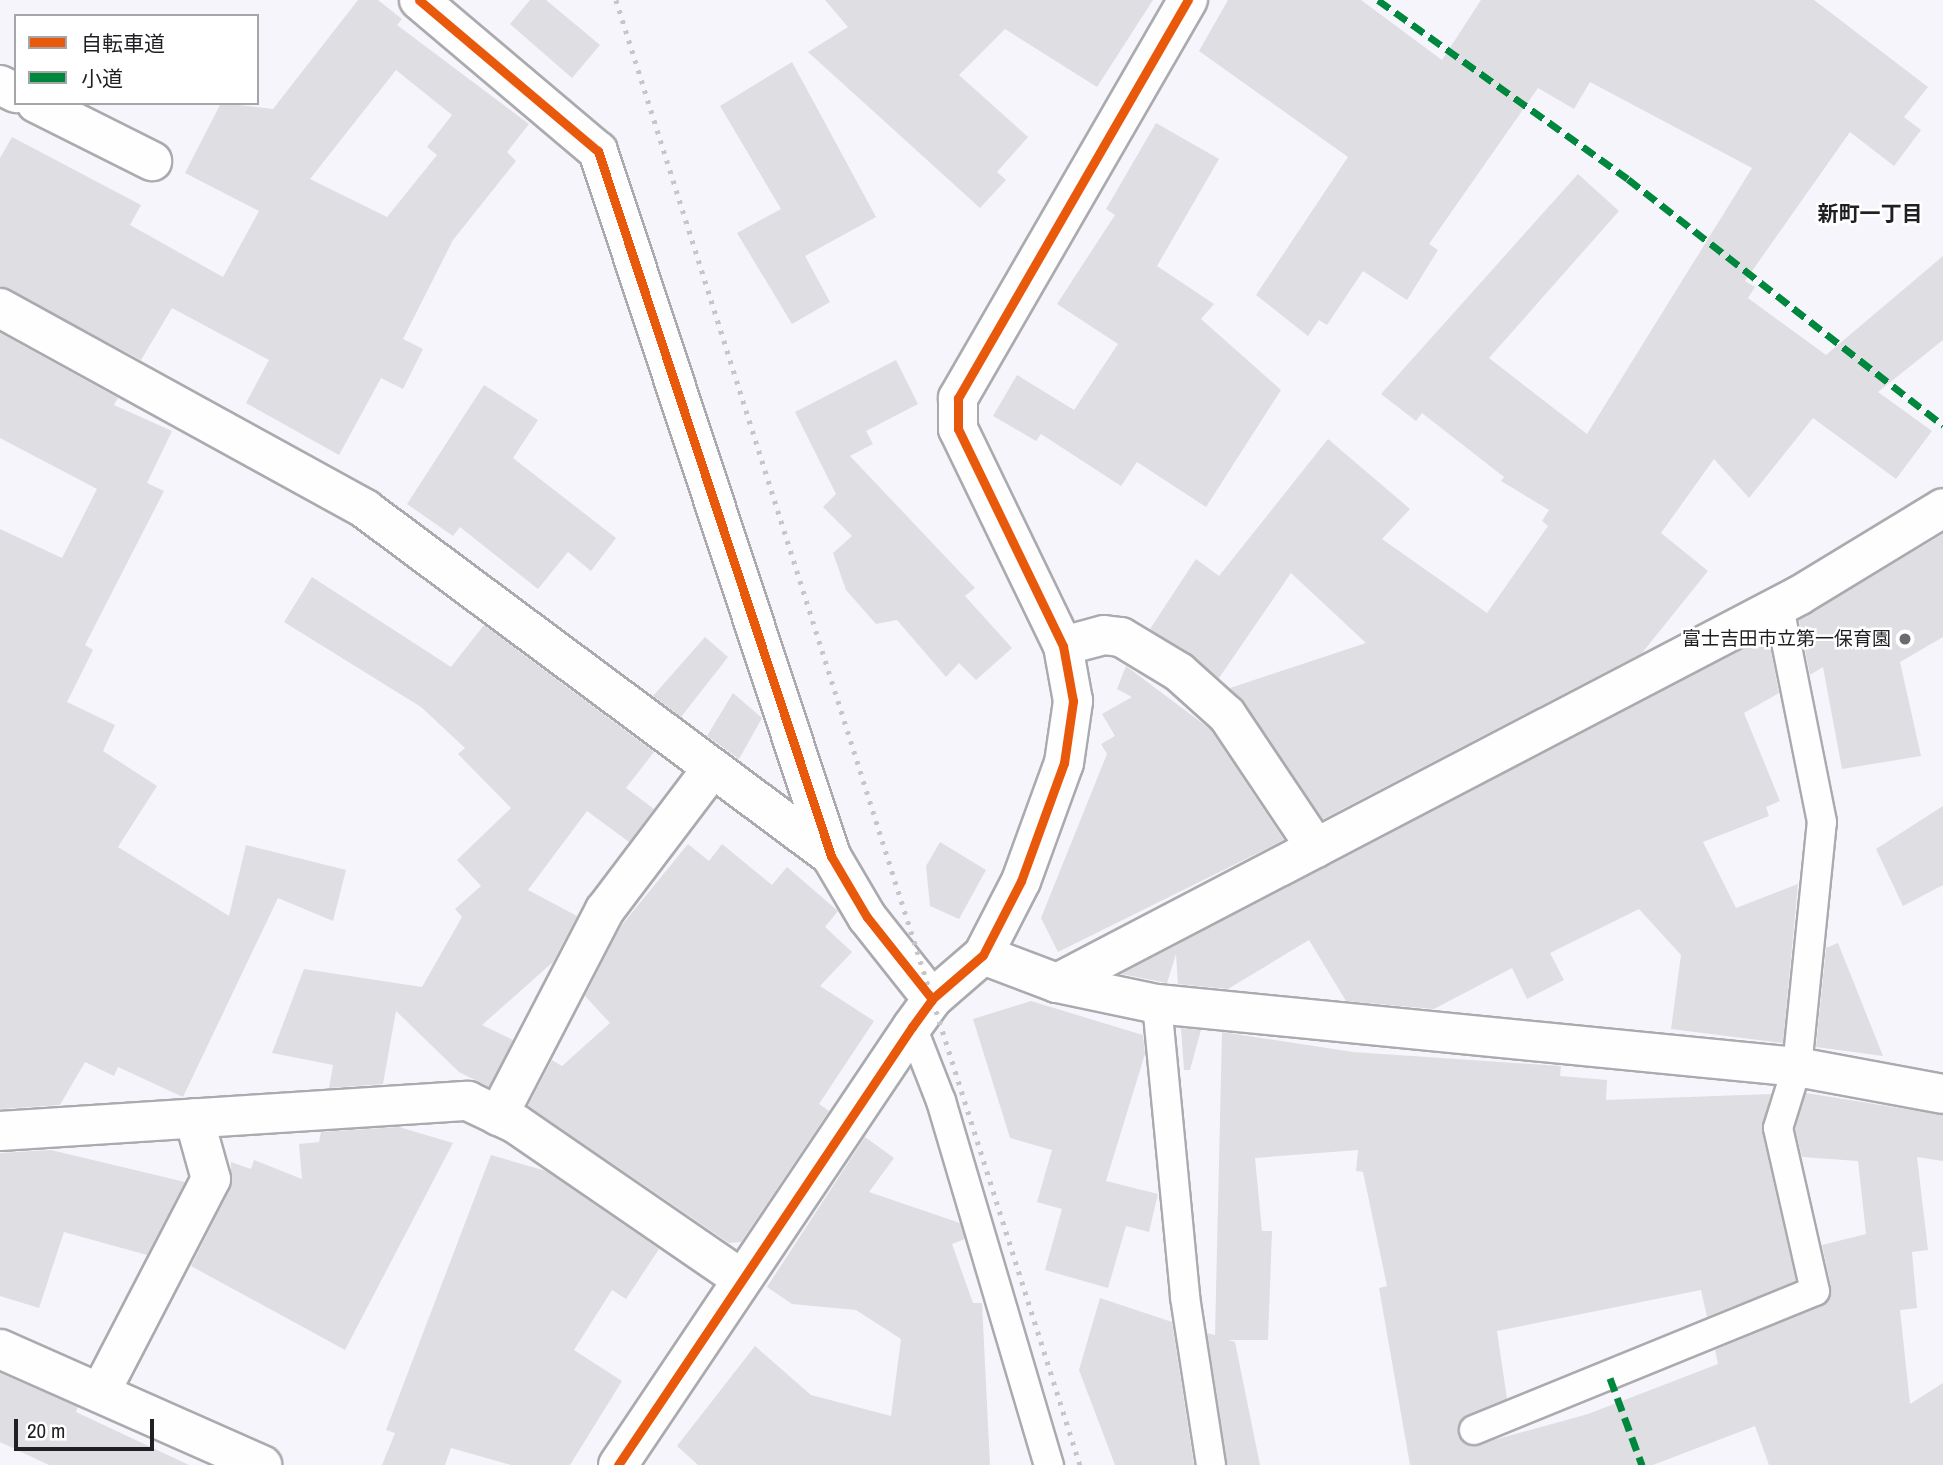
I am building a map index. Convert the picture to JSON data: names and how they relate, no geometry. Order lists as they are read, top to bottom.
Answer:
{
  "districts": ["新町一丁目"],
  "places": ["富士吉田市立第一保育園"],
  "legend": ["自転車道", "小道"],
  "scale_bar": "20 m"
}
